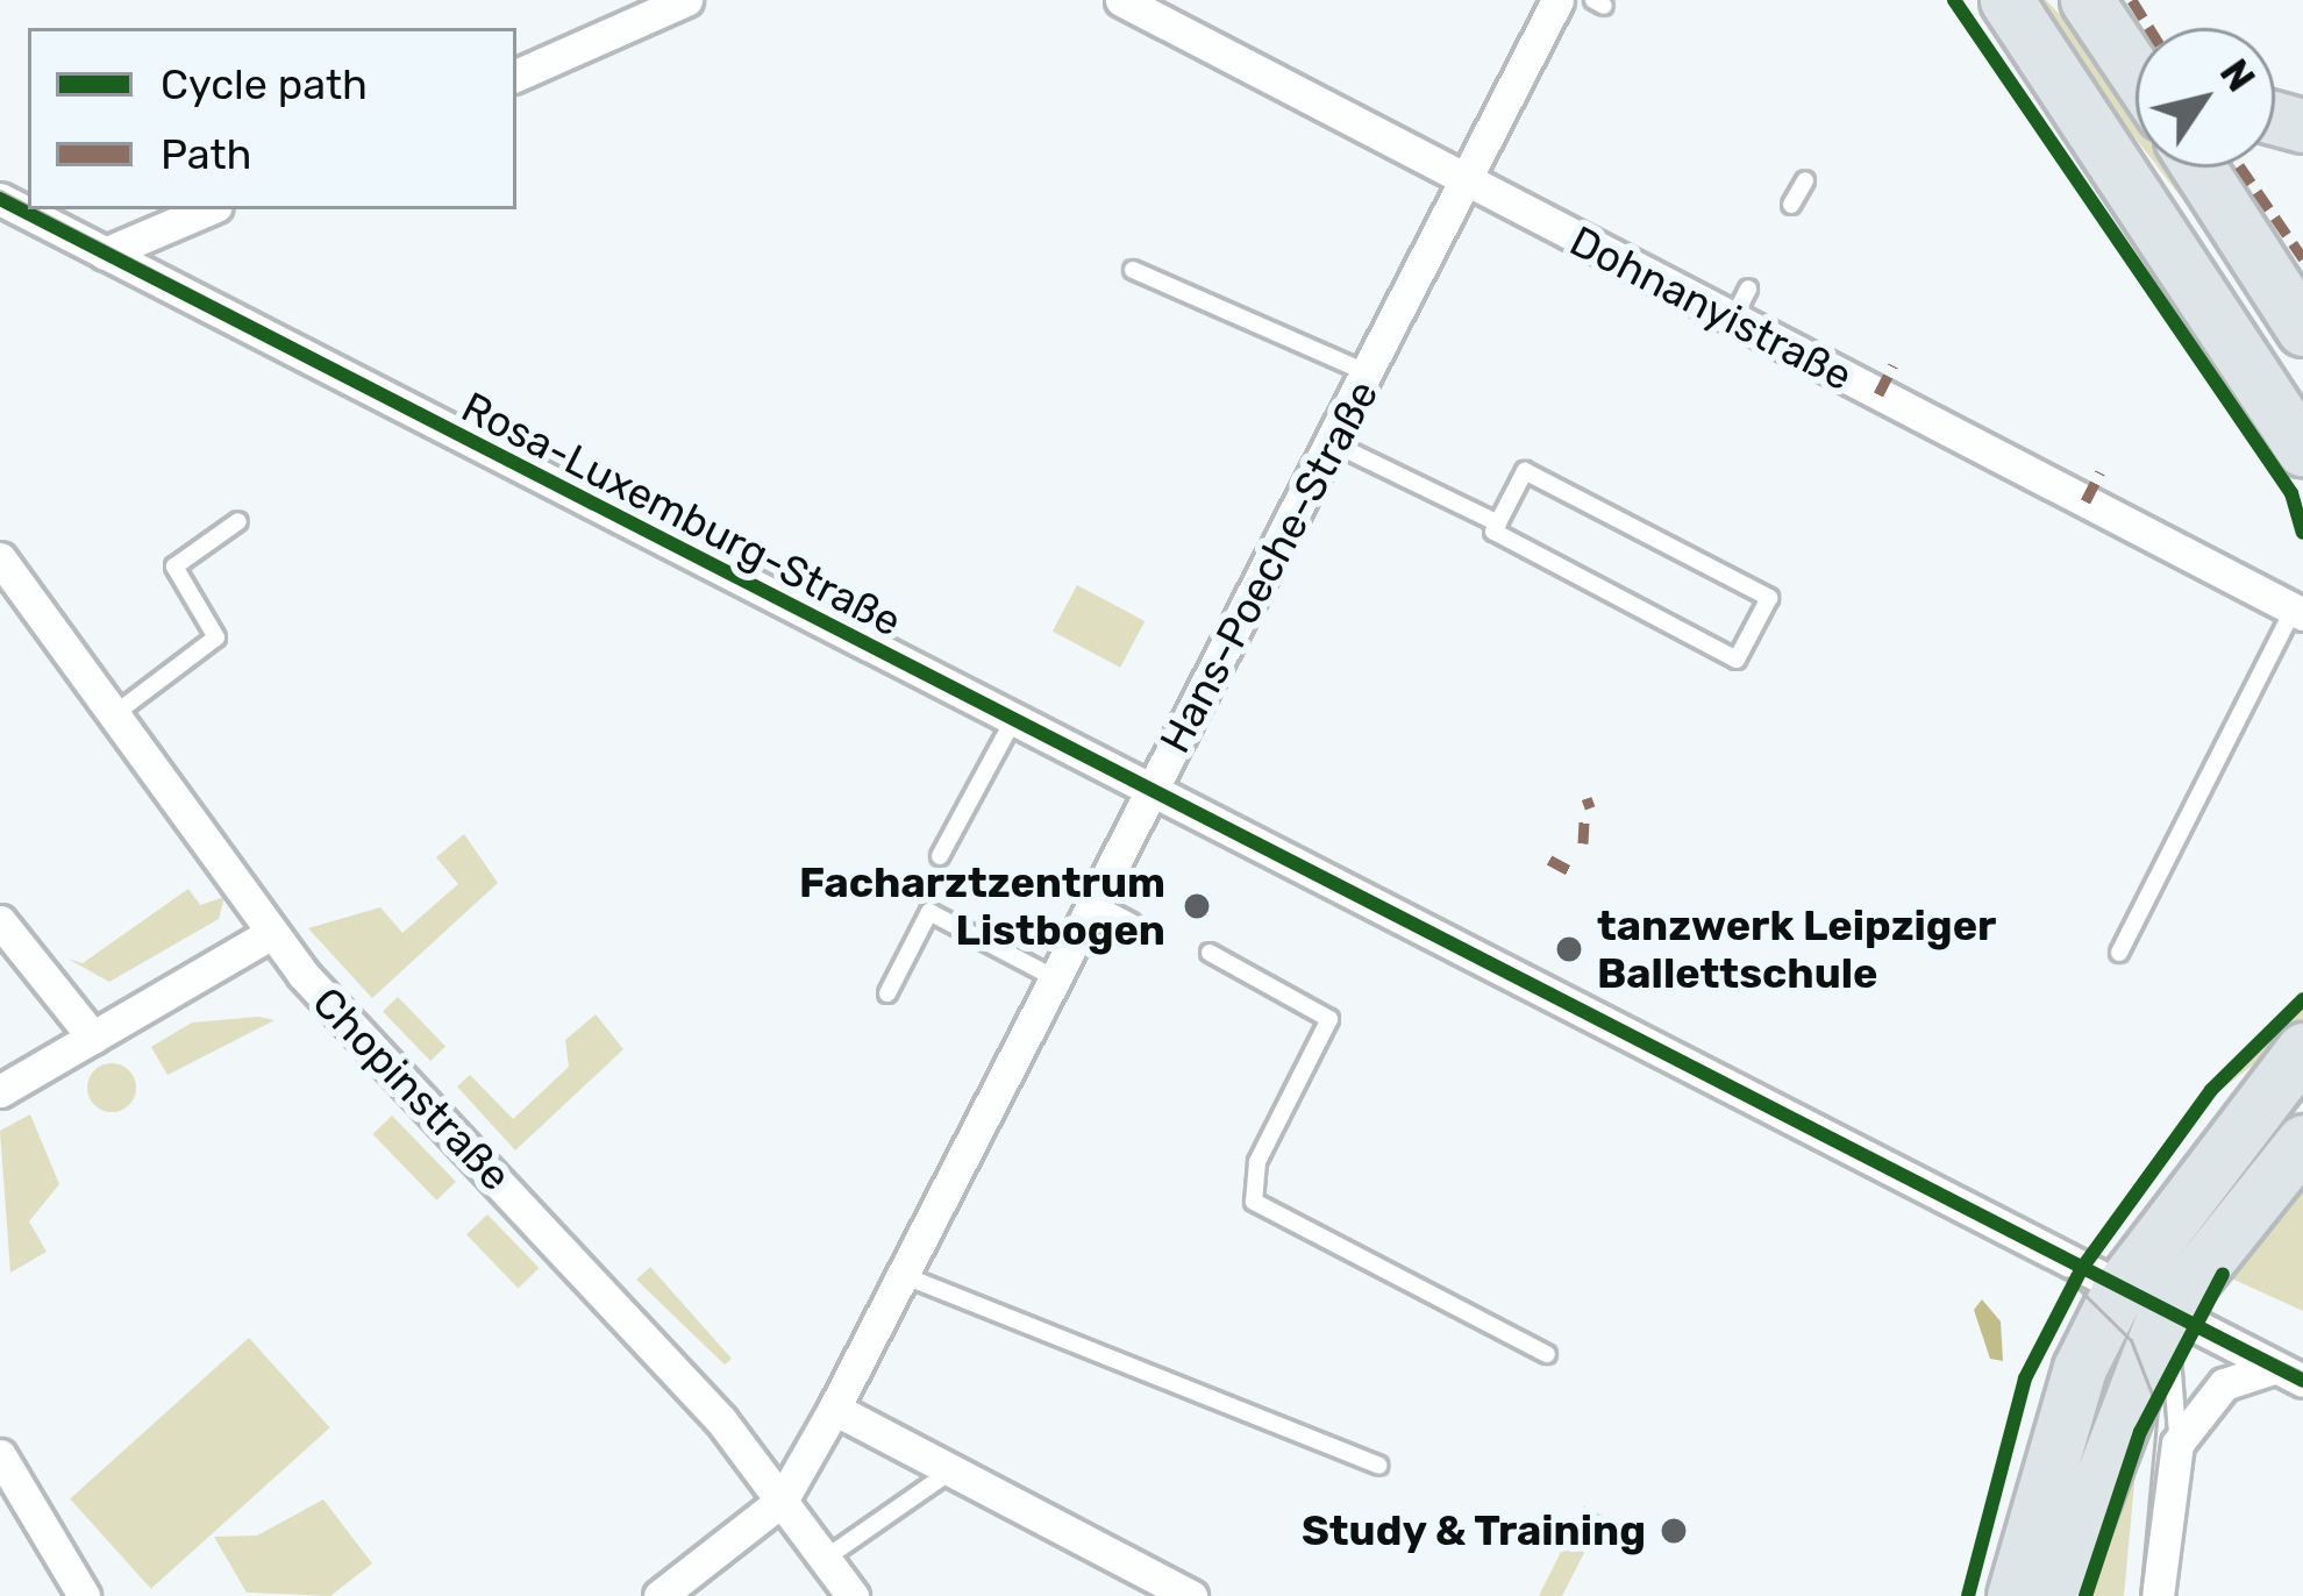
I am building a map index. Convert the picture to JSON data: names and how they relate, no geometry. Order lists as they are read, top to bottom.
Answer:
{
  "streets": {
    "street": [
      "Dohnanyistraße",
      "Rosa-Luxemburg-Straße",
      "Hans-Poeche-Straße",
      "Chopinstraße"
    ]
  },
  "crossings": [
    ["Dohnanyistraße", "Hans-Poeche-Straße"],
    ["Rosa-Luxemburg-Straße", "Hans-Poeche-Straße"],
    ["Hans-Poeche-Straße", "Chopinstraße"]
  ],
  "places": ["Facharztzentrum Listbogen", "tanzwerk Leipziger Ballettschule", "Study & Training"],
  "legend": ["Cycle path", "Path"],
  "north": "top right"
}
